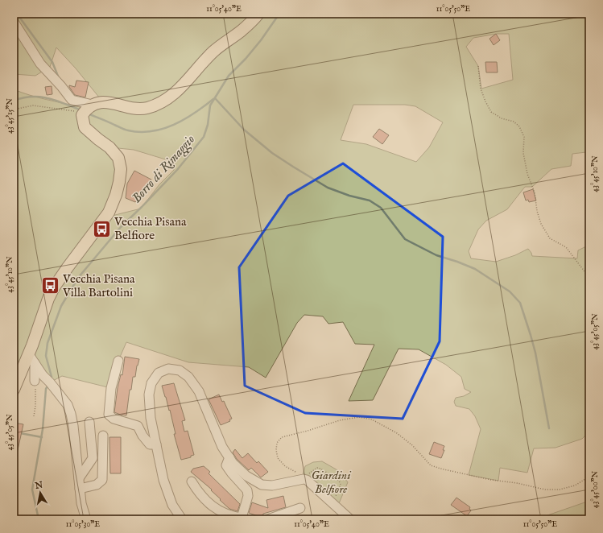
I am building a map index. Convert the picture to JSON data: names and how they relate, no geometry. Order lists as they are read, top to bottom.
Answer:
{
  "water": ["Borro di Rimaggio"],
  "parks": ["Giardini Belfiore"],
  "places": {
    "bus stop": ["Vecchia Pisana Belfiore", "Vecchia Pisana Villa Bartolini"]
  },
  "north": "top",
  "coordinates": [
    "11°05'40\"E",
    "11°05'50\"E",
    "43°45'15\"N",
    "43°45'10\"N",
    "43°45'05\"N",
    "43°45'00\"N",
    "11°05'30\"E"
  ]
}
